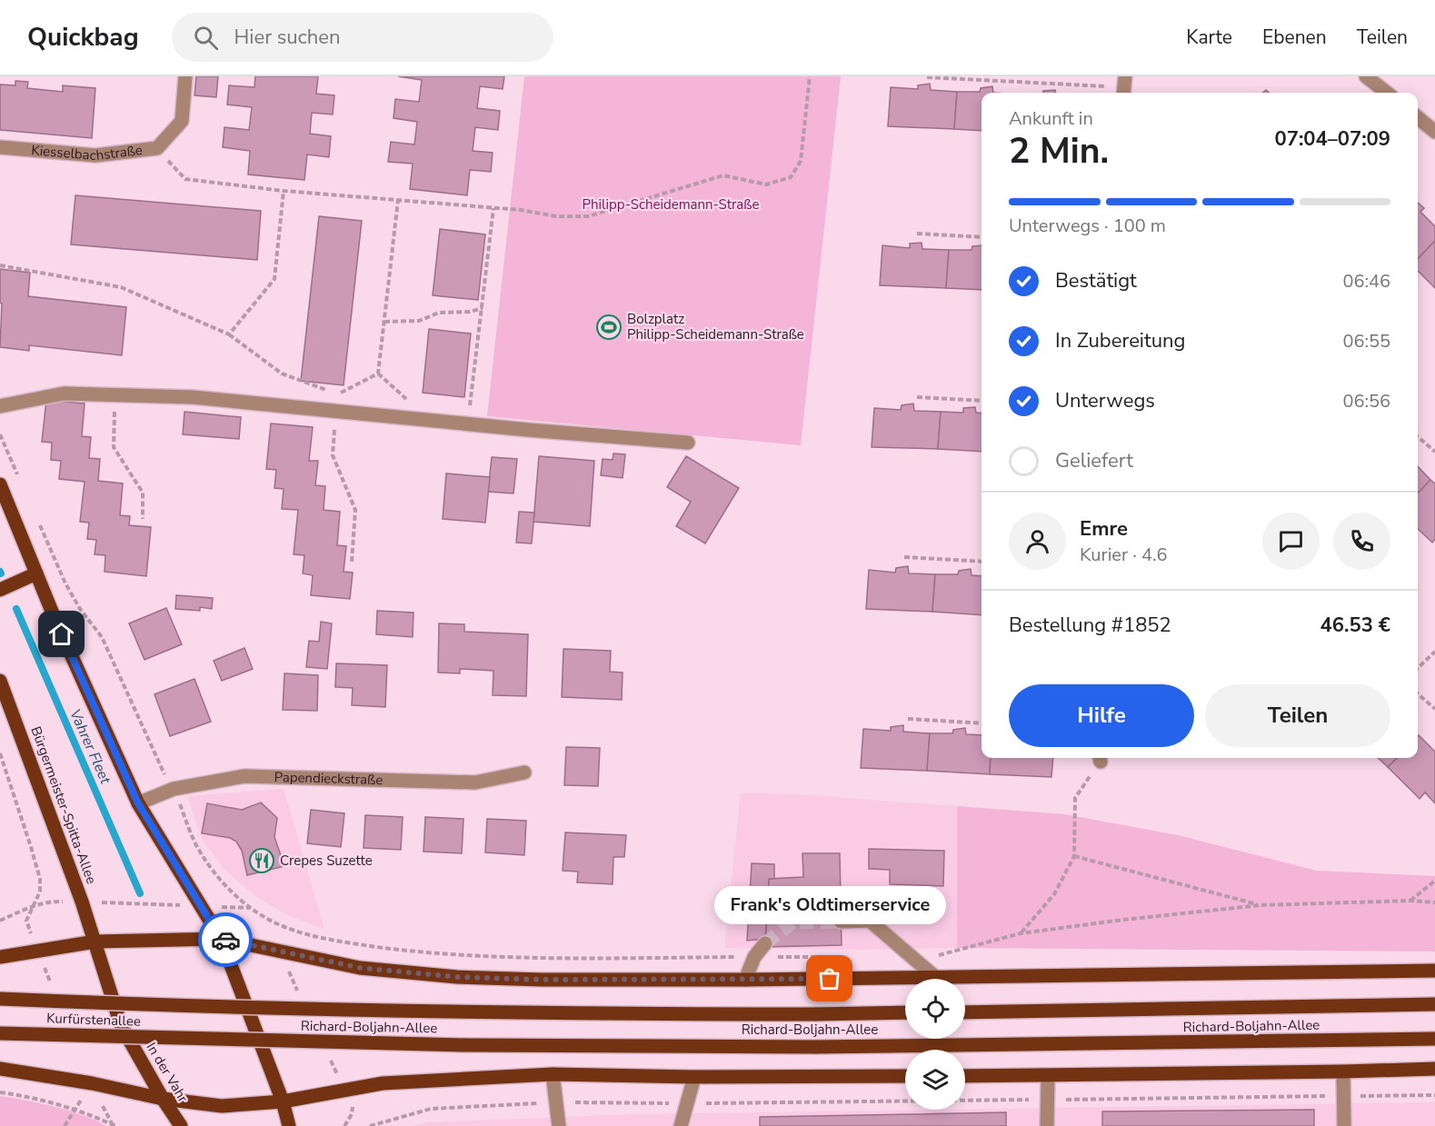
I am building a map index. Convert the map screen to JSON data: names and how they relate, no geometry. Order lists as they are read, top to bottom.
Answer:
{
  "streets": {
    "main road": [
      "Bürgermeister-Spitta-Allee",
      "Kurfürstenallee",
      "Richard-Boljahn-Allee",
      "In der Vahr"
    ],
    "street": ["Kiesselbachstraße", "Papendieckstraße"]
  },
  "crossings": [
    ["Bürgermeister-Spitta-Allee", "In der Vahr"],
    ["Kurfürstenallee", "Richard-Boljahn-Allee"]
  ],
  "water": ["Vahrer Fleet"],
  "parks": ["Philipp-Scheidemann-Straße"],
  "places": {
    "sports": ["Bolzplatz Philipp-Scheidemann-Straße"],
    "restaurant": ["Crepes Suzette"],
    "other": ["Frank's Oldtimerservice"]
  },
  "page": {
    "header": "Quickbag",
    "search": "Hier suchen",
    "nav": ["Karte", "Ebenen", "Teilen"],
    "heading": ["2 Min.", "Ankunft in", "07:04–07:09"],
    "panel": [
      "Emre",
      "Kurier · 4.6",
      "Bestellung #1852",
      "46.53 €"
    ],
    "bar": "Unterwegs · 100 m",
    "list": [
      ["Bestätigt", "06:46"],
      ["In Zubereitung", "06:55"],
      ["Unterwegs", "06:56"],
      "Geliefert"
    ],
    "buttons": ["Hilfe", "Teilen"],
    "bubble": "Frank's Oldtimerservice"
  }
}
